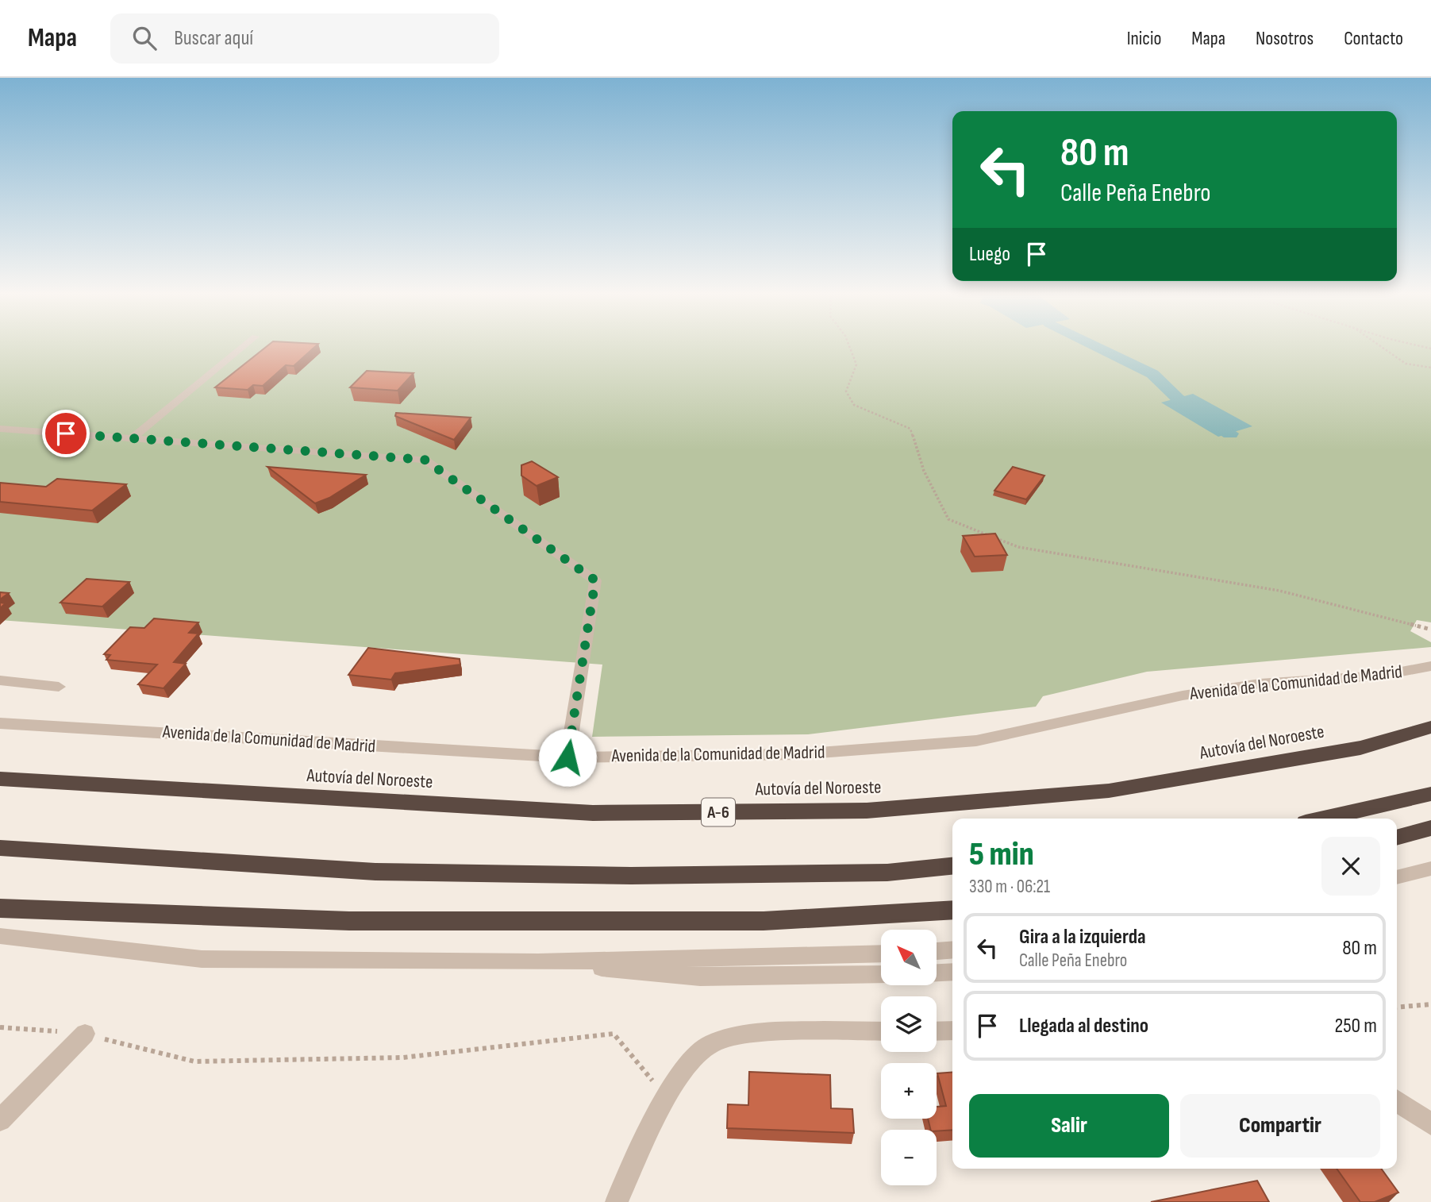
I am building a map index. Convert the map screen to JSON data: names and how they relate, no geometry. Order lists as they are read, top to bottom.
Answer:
{
  "streets": {
    "highway": ["Autovía del Noroeste", "A-6"],
    "street": ["Avenida de la Comunidad de Madrid"]
  },
  "north": "top left",
  "page": {
    "header": "Mapa",
    "search": "Buscar aquí",
    "nav": [
      "Inicio",
      "Mapa",
      "Nosotros",
      "Contacto"
    ],
    "turn": ["80 m", "Calle Peña Enebro"],
    "then": "Luego",
    "heading": ["5 min", "330 m · 06:21"],
    "list": [
      {
        "name": "Gira a la izquierda",
        "note": "Calle Peña Enebro",
        "value": "80 m"
      },
      {
        "name": "Llegada al destino",
        "value": "250 m"
      }
    ],
    "map_buttons": ["+", "−"],
    "buttons": ["Salir", "Compartir"]
  }
}
